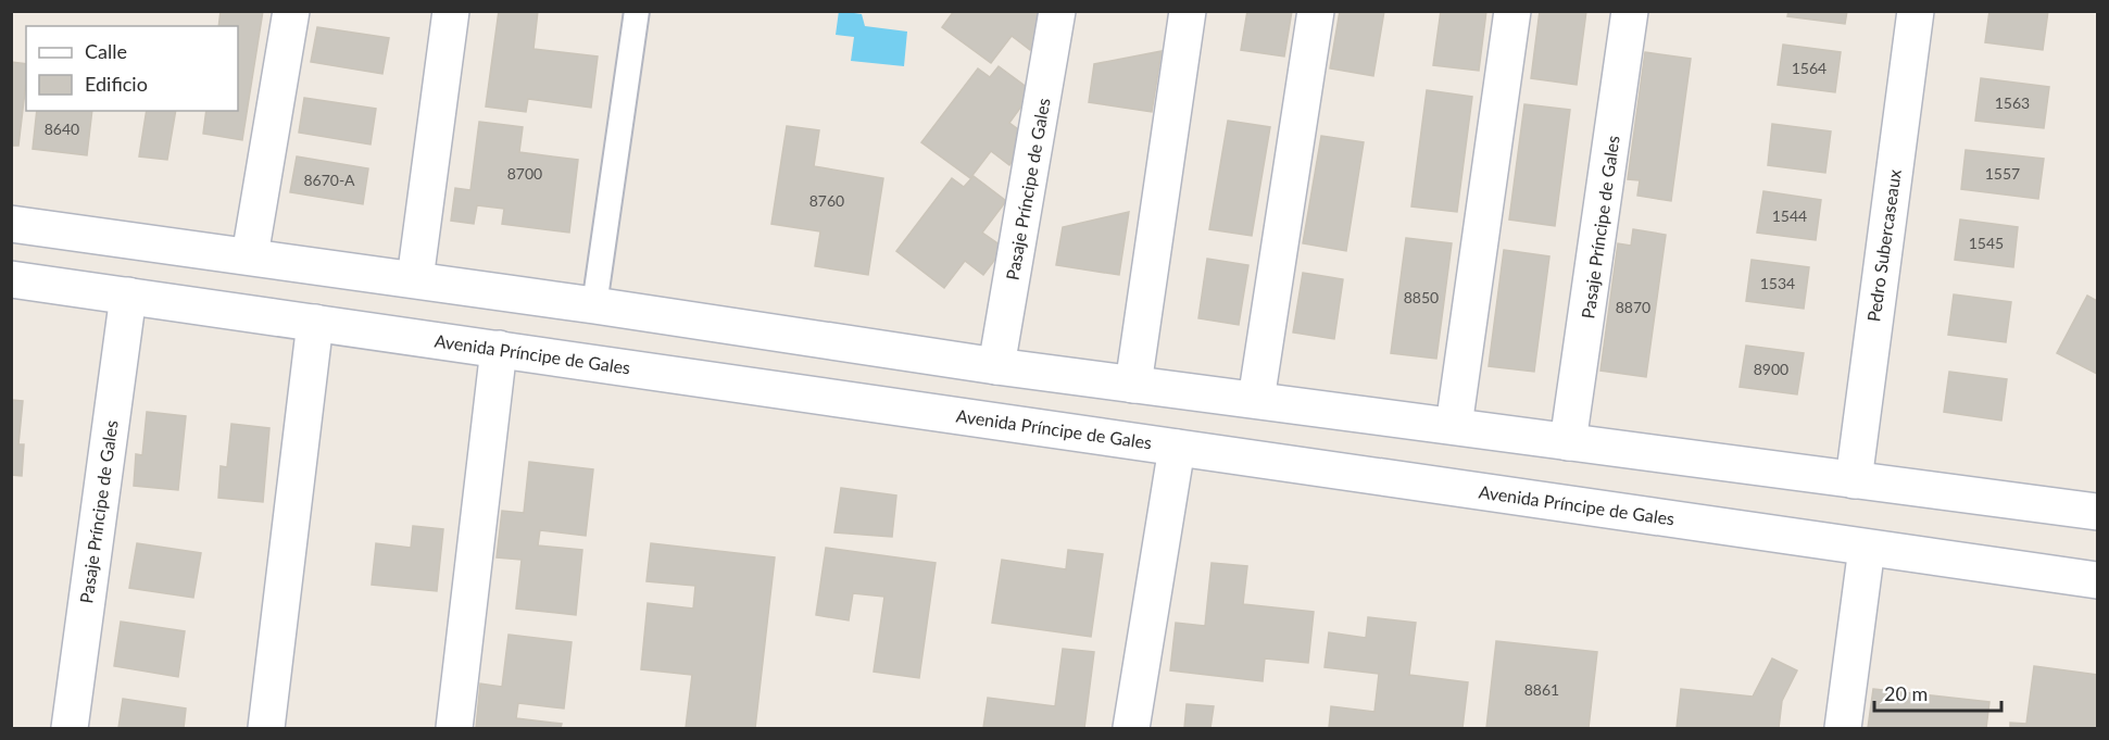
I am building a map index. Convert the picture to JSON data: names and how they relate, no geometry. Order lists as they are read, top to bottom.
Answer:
{
  "streets": {
    "street": ["Pasaje Príncipe de Gales", "Pedro Subercaseaux", "Avenida Príncipe de Gales"]
  },
  "crossings": [
    ["Pasaje Príncipe de Gales", "Avenida Príncipe de Gales"]
  ],
  "house_numbers": [
    "1564",
    "1563",
    "8640",
    "8700",
    "1557",
    "8670-A",
    "8760",
    "1544",
    "1545",
    "1534",
    "8850",
    "8870",
    "8900",
    "8861"
  ],
  "legend": ["Calle", "Edificio"],
  "scale_bar": "20 m"
}
